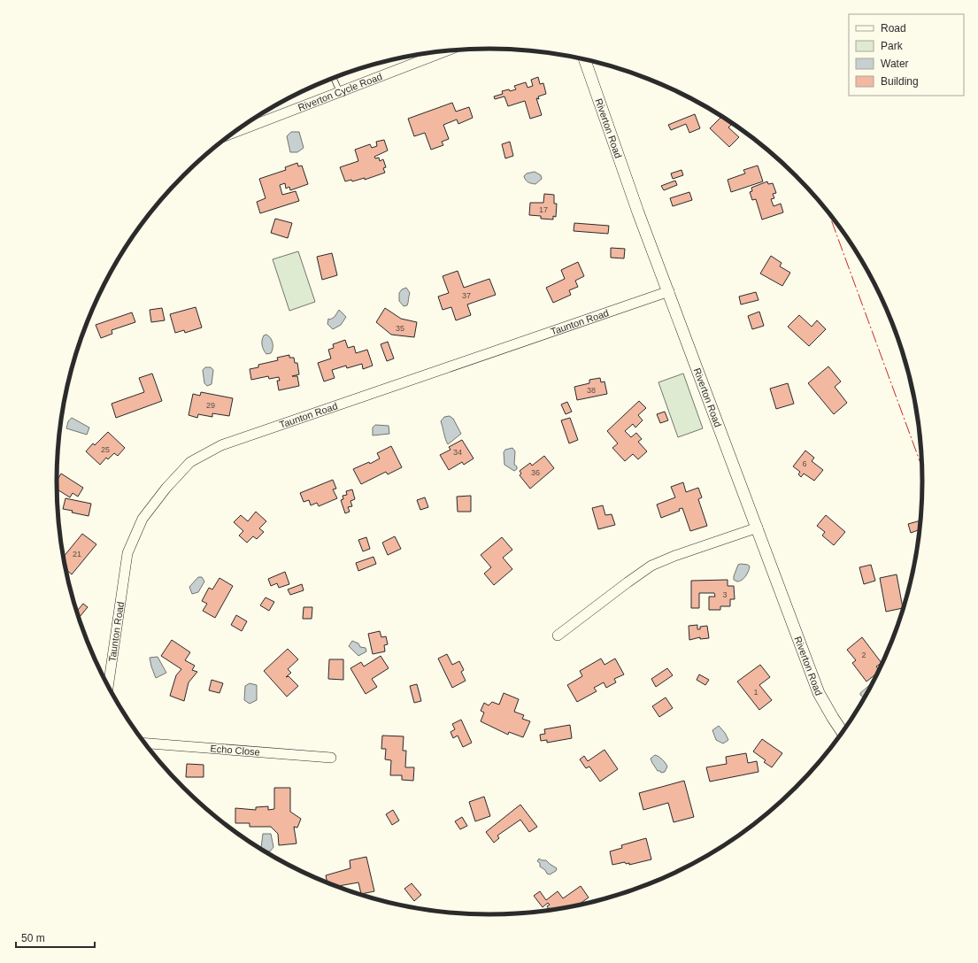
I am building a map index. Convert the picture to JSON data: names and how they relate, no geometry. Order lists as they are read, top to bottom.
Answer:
{
  "streets": {
    "street": [
      "Riverton Cycle Road",
      "Riverton Road",
      "Taunton Road",
      "Echo Close"
    ]
  },
  "crossings": [
    ["Riverton Road", "Taunton Road"]
  ],
  "house_numbers": [
    "17",
    "37",
    "35",
    "38",
    "29",
    "25",
    "34",
    "6",
    "36",
    "21",
    "3",
    "2",
    "1"
  ],
  "legend": [
    "Road",
    "Park",
    "Water",
    "Building"
  ],
  "scale_bar": "50 m"
}
